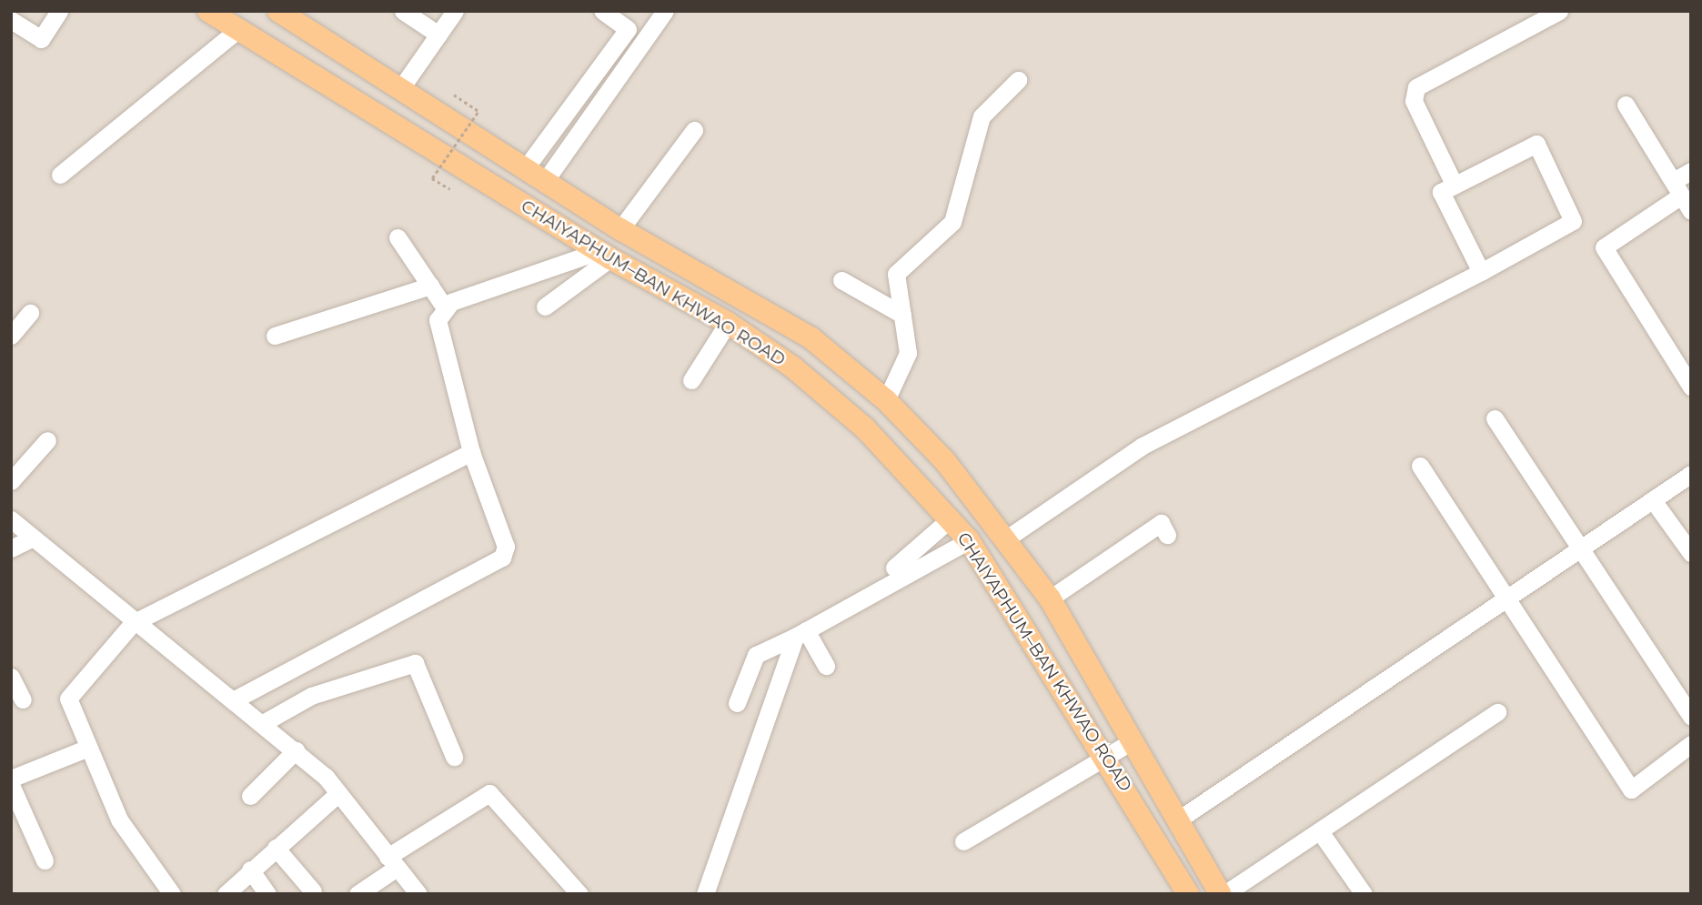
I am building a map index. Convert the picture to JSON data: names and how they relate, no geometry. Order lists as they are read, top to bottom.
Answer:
{
  "streets": {
    "main road": ["CHAIYAPHUM–BAN KHWAO ROAD"]
  }
}
